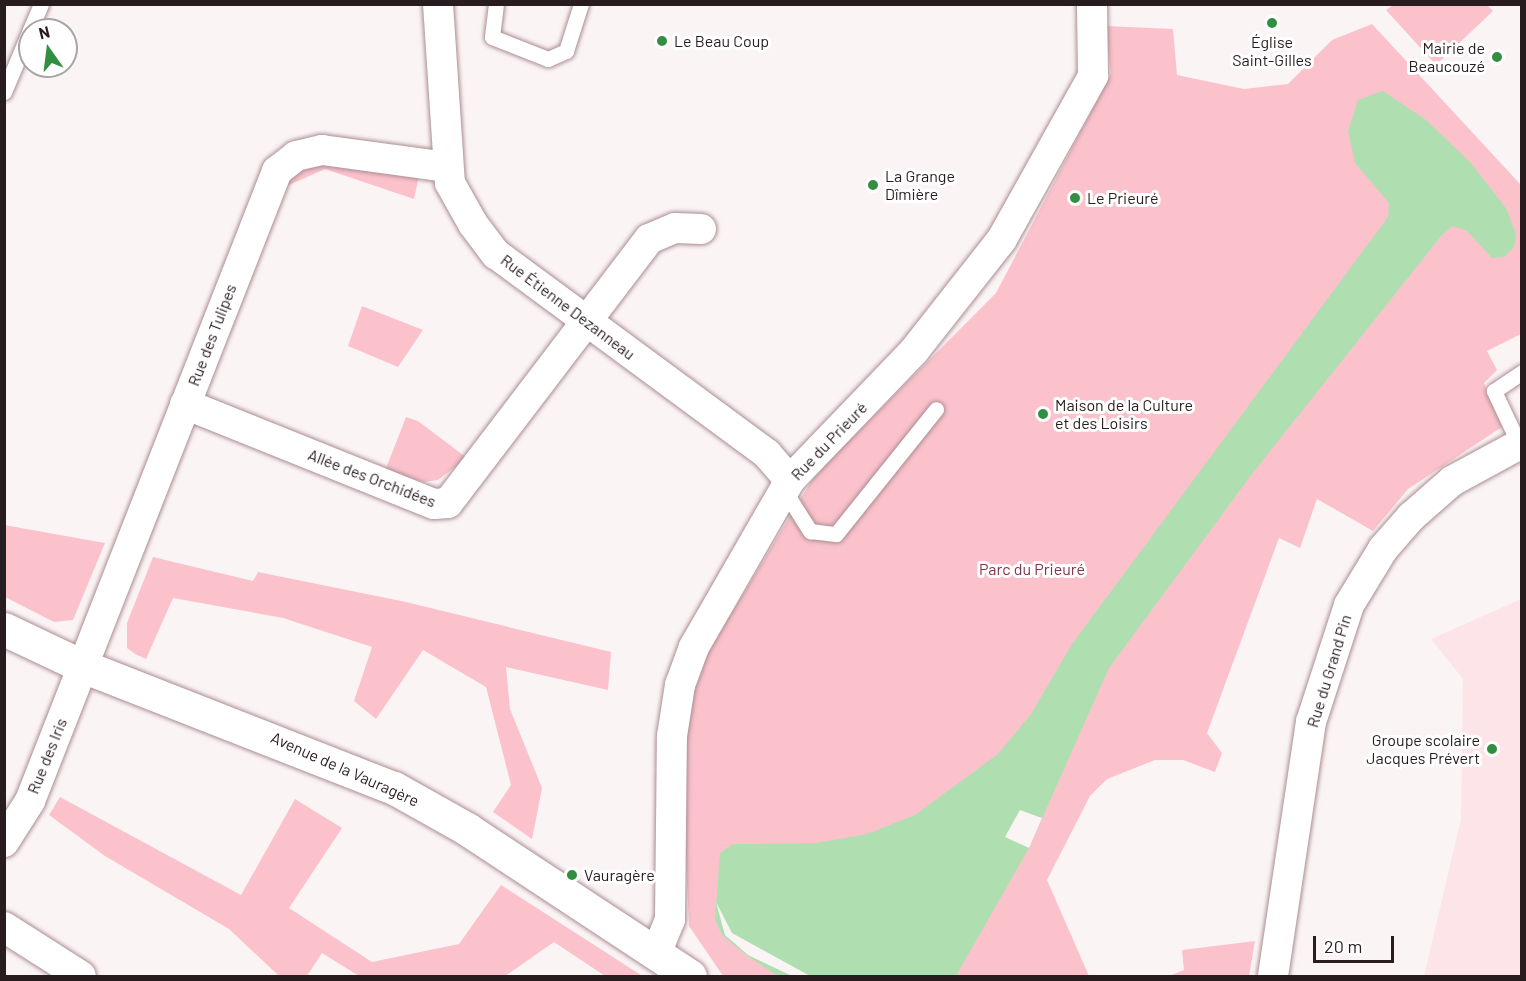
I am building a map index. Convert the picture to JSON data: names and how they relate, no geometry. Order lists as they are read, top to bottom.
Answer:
{
  "streets": {
    "street": [
      "Rue Étienne Dezanneau",
      "Rue des Tulipes",
      "Rue du Prieuré",
      "Allée des Orchidées",
      "Rue du Grand Pin",
      "Rue des Iris",
      "Avenue de la Vauragère"
    ]
  },
  "crossings": [
    ["Rue Étienne Dezanneau", "Rue des Tulipes"],
    ["Rue Étienne Dezanneau", "Rue du Prieuré"],
    ["Rue Étienne Dezanneau", "Allée des Orchidées"],
    ["Rue des Tulipes", "Allée des Orchidées"],
    ["Rue des Tulipes", "Rue des Iris"],
    ["Rue des Tulipes", "Avenue de la Vauragère"],
    ["Rue du Prieuré", "Avenue de la Vauragère"],
    ["Rue des Iris", "Avenue de la Vauragère"]
  ],
  "parks": ["Parc du Prieuré"],
  "places": [
    "Église Saint-Gilles",
    "Le Beau Coup",
    "Mairie de Beaucouzé",
    "La Grange Dîmière",
    "Le Prieuré",
    "Maison de la Culture et des Loisirs",
    "Groupe scolaire Jacques Prévert",
    "Vauragère"
  ],
  "scale_bar": "20 m",
  "north": "top"
}
